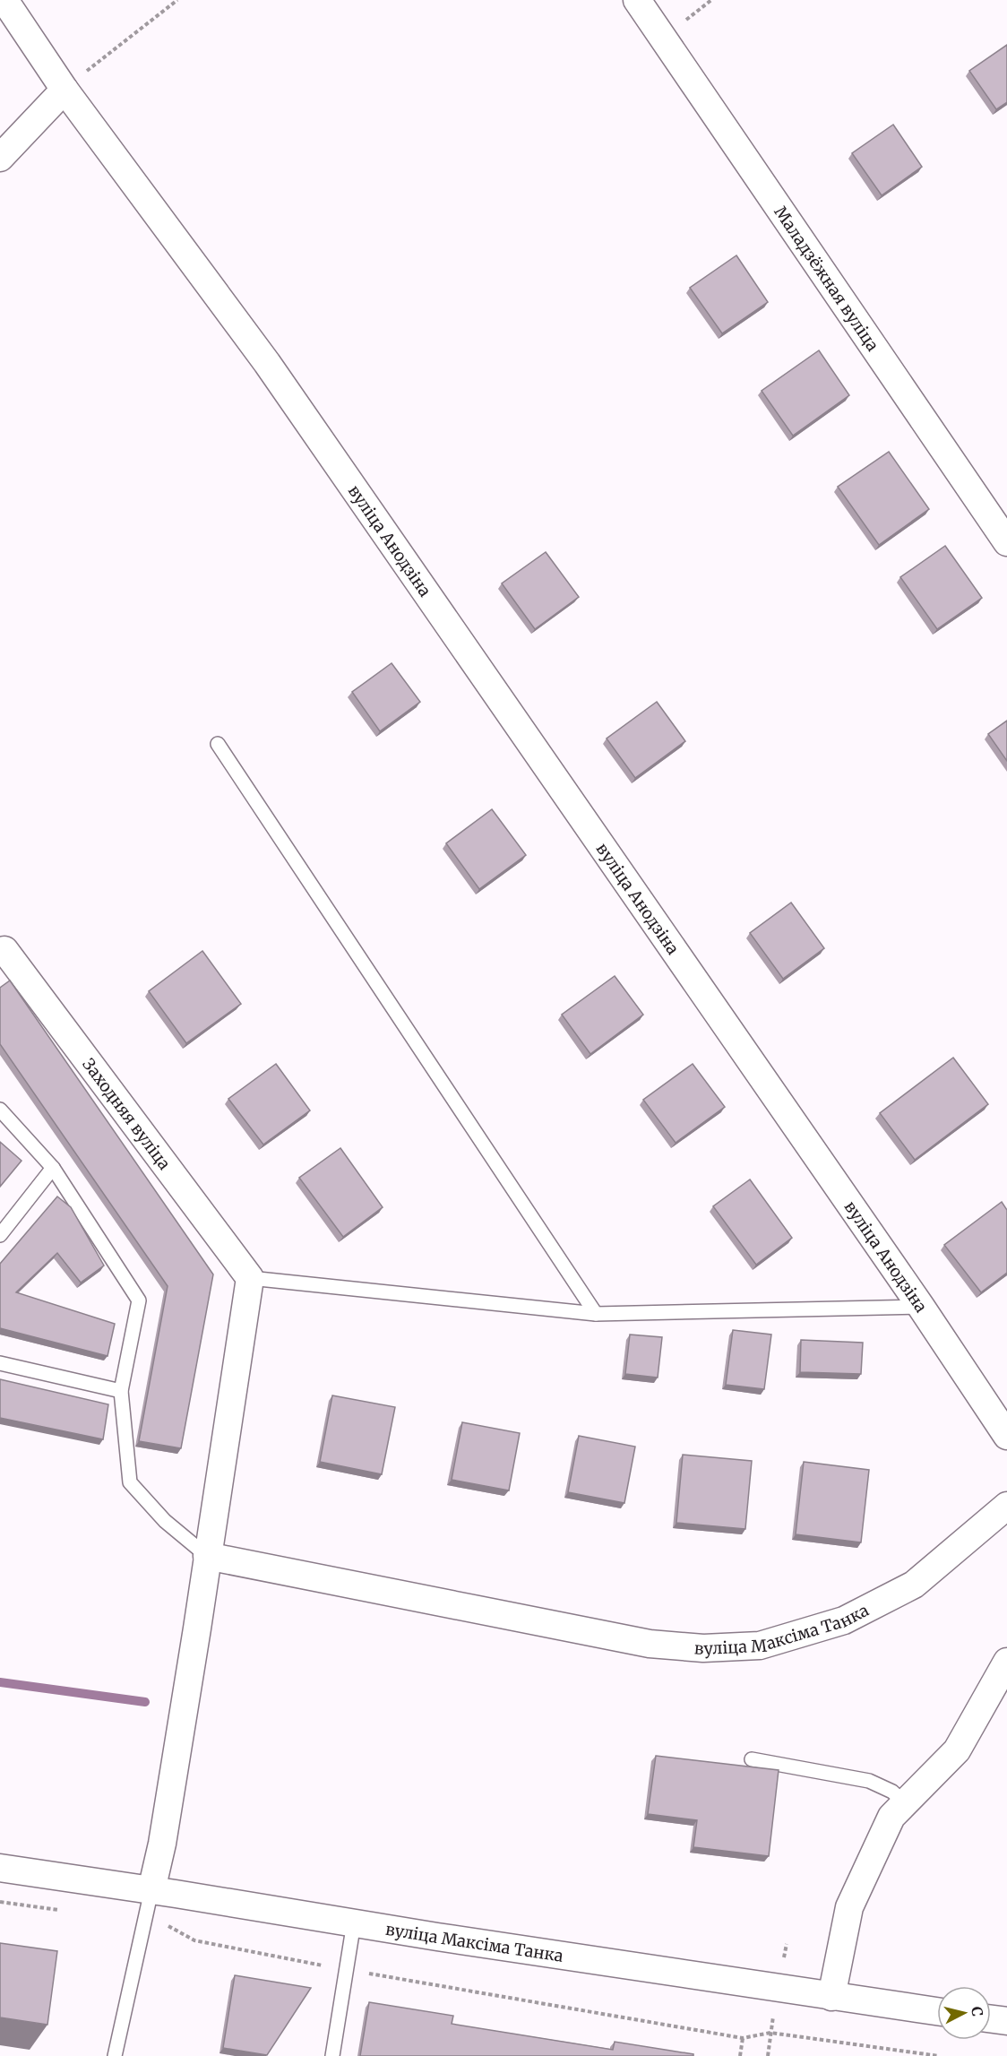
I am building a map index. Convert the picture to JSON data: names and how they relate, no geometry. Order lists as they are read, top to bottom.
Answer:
{
  "streets": {
    "street": [
      "Маладзёжная вуліца",
      "вуліца Анодзіна",
      "Заходняя вуліца",
      "вуліца Максіма Танка"
    ]
  },
  "north": "right"
}
